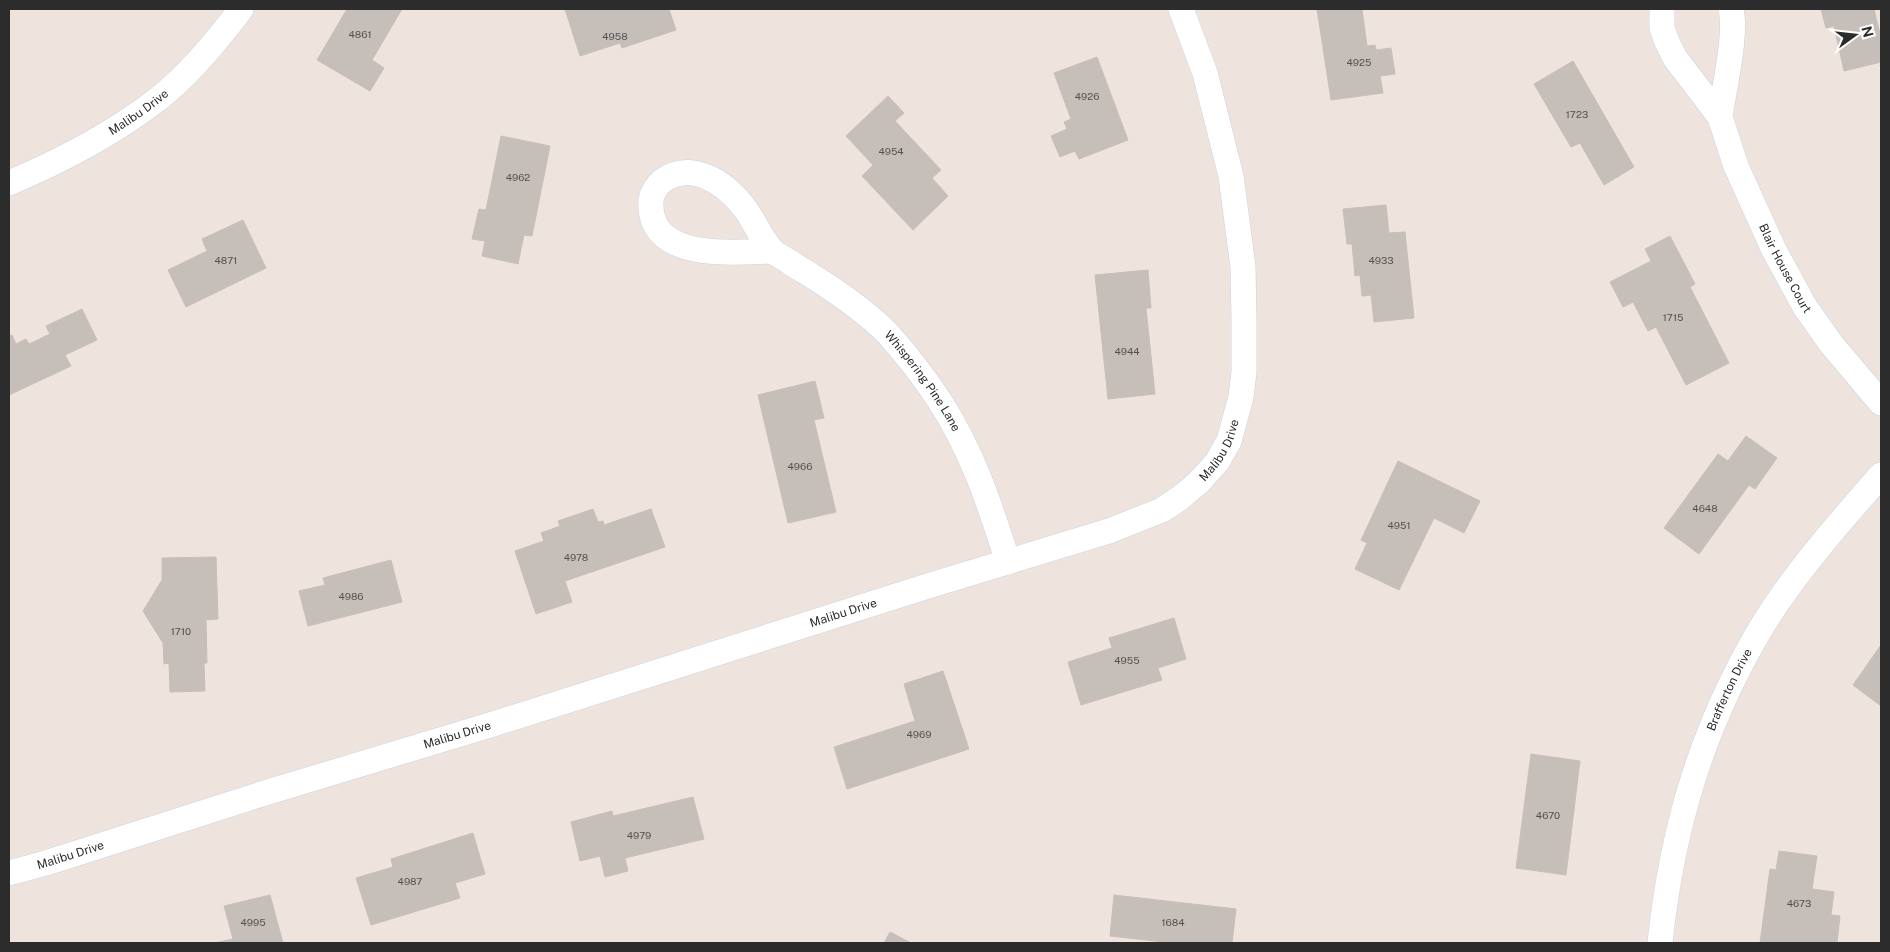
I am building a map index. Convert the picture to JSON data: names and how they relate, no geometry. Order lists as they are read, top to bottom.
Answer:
{
  "streets": {
    "street": [
      "Malibu Drive",
      "Blair House Court",
      "Whispering Pine Lane",
      "Brafferton Drive"
    ]
  },
  "crossings": [
    ["Malibu Drive", "Whispering Pine Lane"]
  ],
  "house_numbers": [
    "4861",
    "4958",
    "4925",
    "4926",
    "1723",
    "4954",
    "4962",
    "4871",
    "4933",
    "1715",
    "4944",
    "4966",
    "4648",
    "4951",
    "4978",
    "4986",
    "1710",
    "4955",
    "4969",
    "4670",
    "4979",
    "4987",
    "4673",
    "4995",
    "1684"
  ],
  "north": "right"
}
